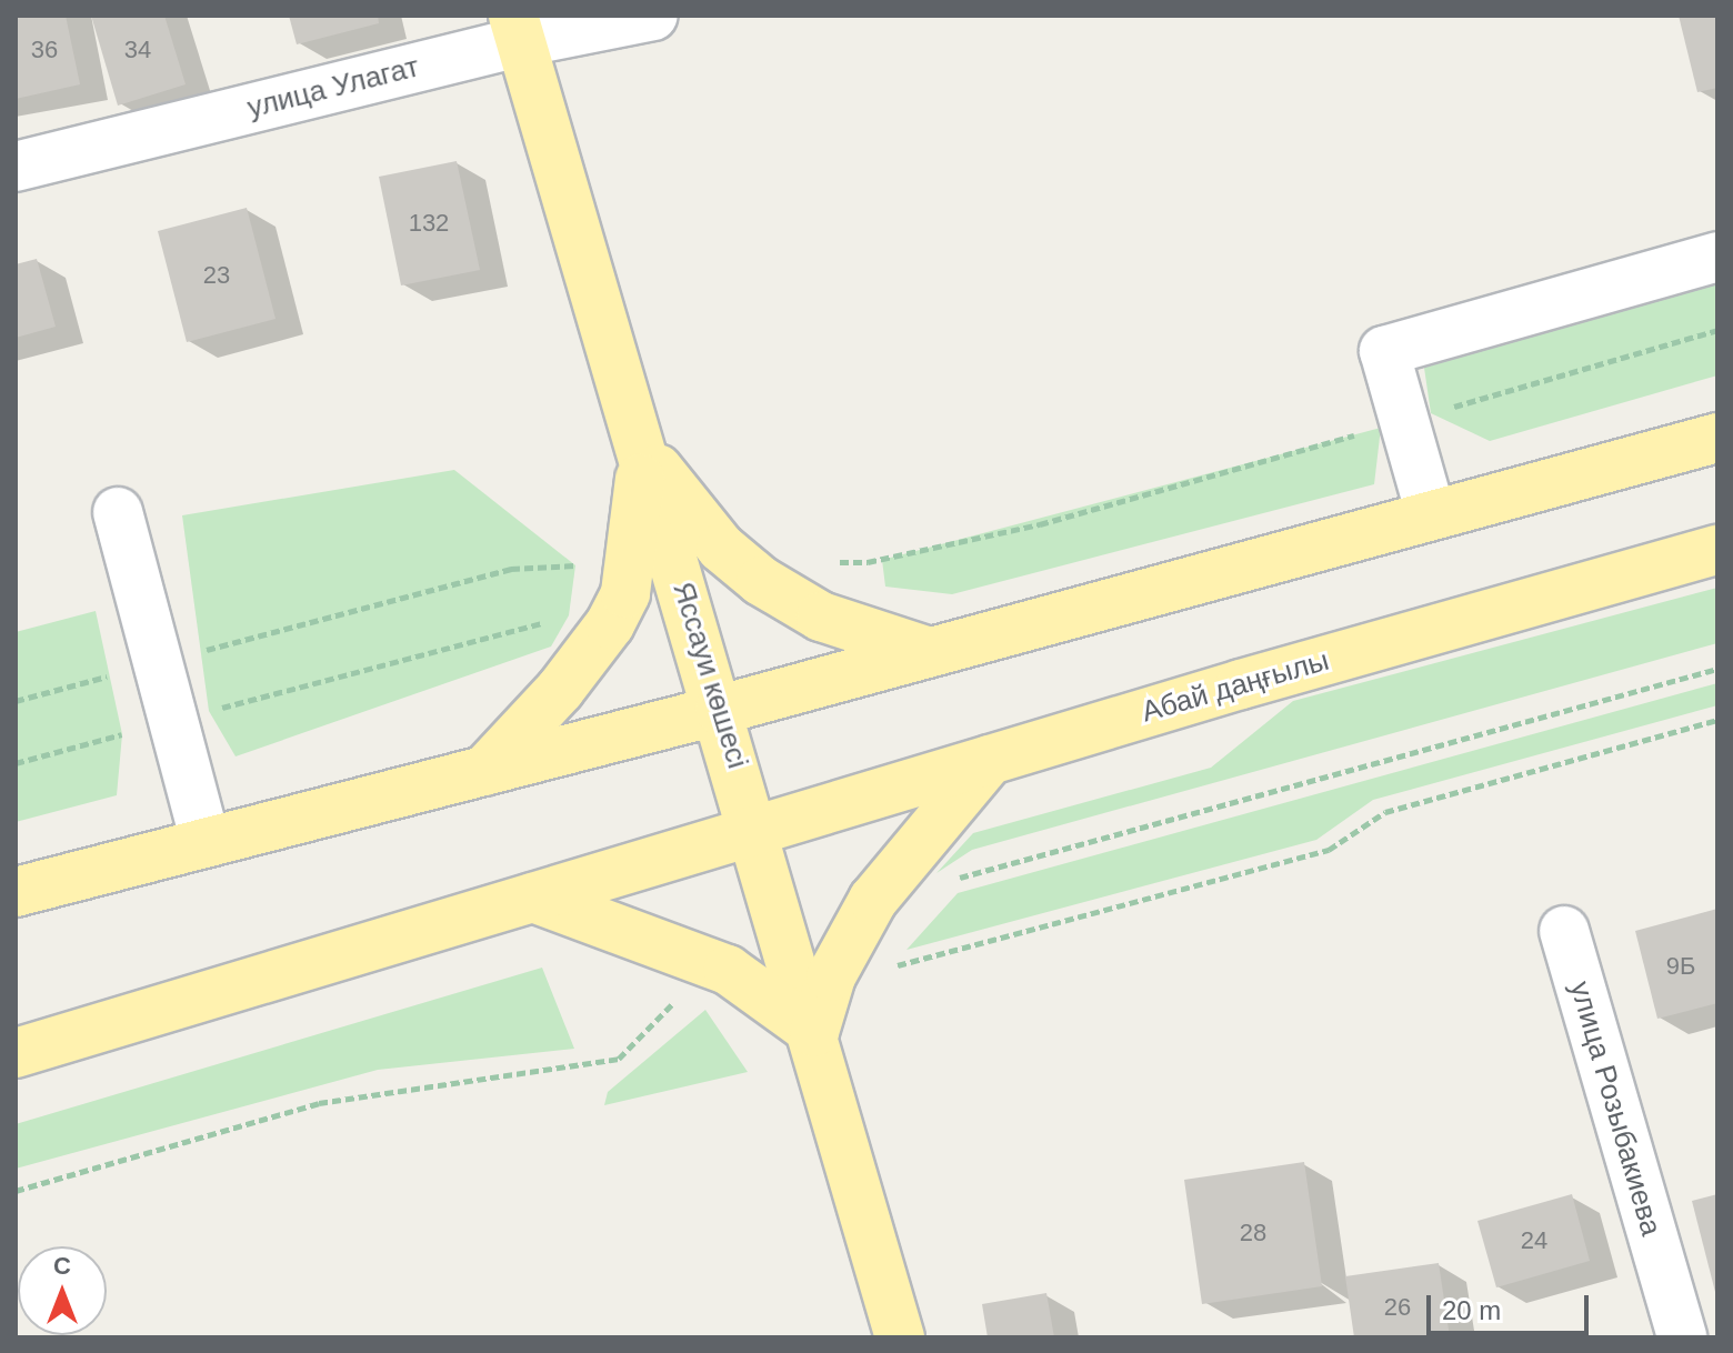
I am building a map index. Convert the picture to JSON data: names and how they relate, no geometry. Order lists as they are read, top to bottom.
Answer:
{
  "streets": {
    "main road": ["Яссауи көшесі", "Абай даңғылы"],
    "street": ["улица Улагат", "улица Розыбакиева"]
  },
  "crossings": [
    ["улица Улагат", "Яссауи көшесі"],
    ["Яссауи көшесі", "Абай даңғылы"]
  ],
  "house_numbers": [
    "36",
    "34",
    "132",
    "23",
    "9Б",
    "28",
    "24",
    "26"
  ],
  "scale_bar": "20 m",
  "north": "top"
}
